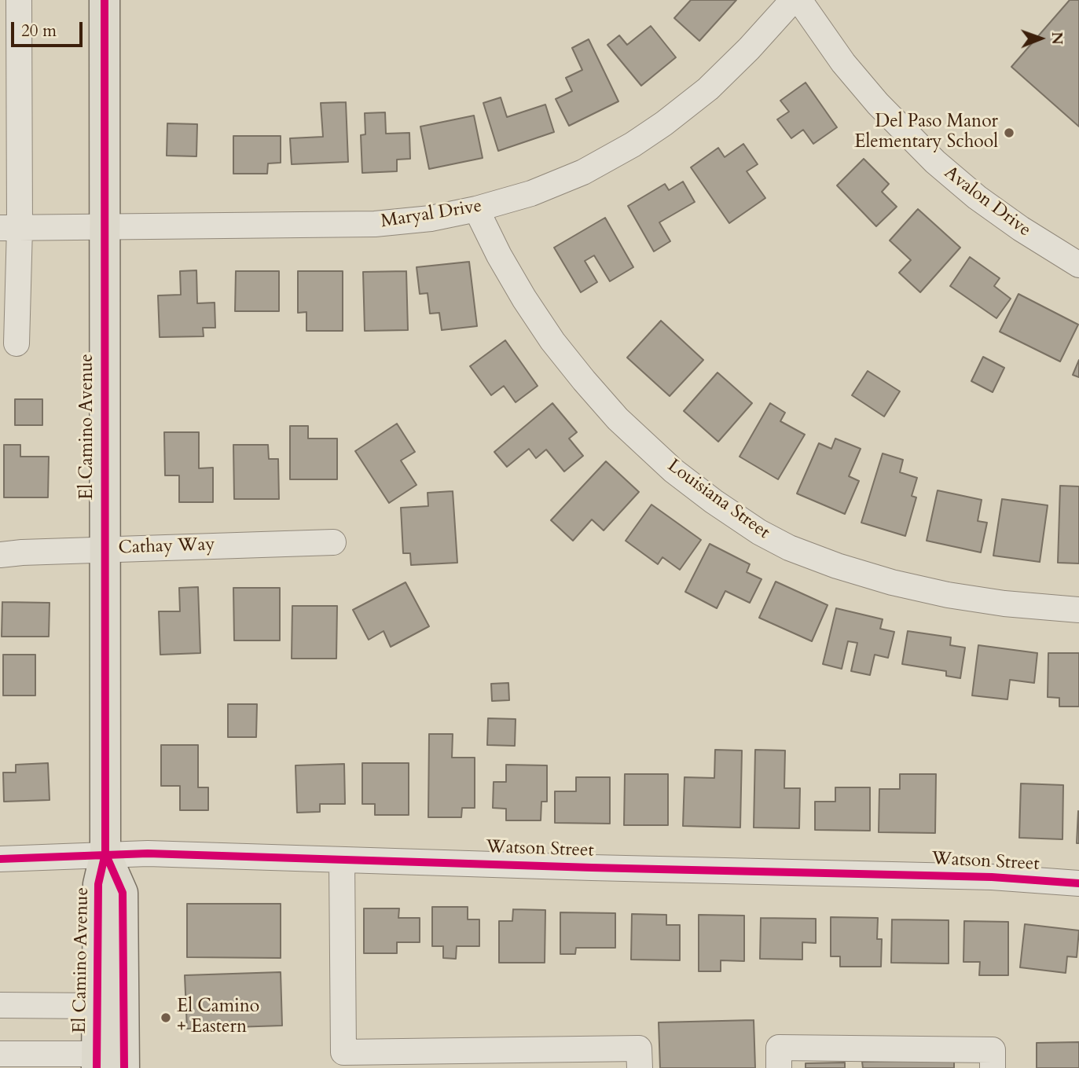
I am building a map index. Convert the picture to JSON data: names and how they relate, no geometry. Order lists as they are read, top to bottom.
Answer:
{
  "streets": {
    "main road": ["El Camino Avenue"],
    "street": [
      "Avalon Drive",
      "Maryal Drive",
      "Louisiana Street",
      "Cathay Way",
      "Watson Street"
    ]
  },
  "crossings": [
    ["Maryal Drive", "El Camino Avenue"],
    ["Maryal Drive", "Louisiana Street"],
    ["El Camino Avenue", "Cathay Way"],
    ["El Camino Avenue", "Watson Street"]
  ],
  "places": ["Del Paso Manor Elementary School", "El Camino + Eastern"],
  "scale_bar": "20 m",
  "north": "right"
}
